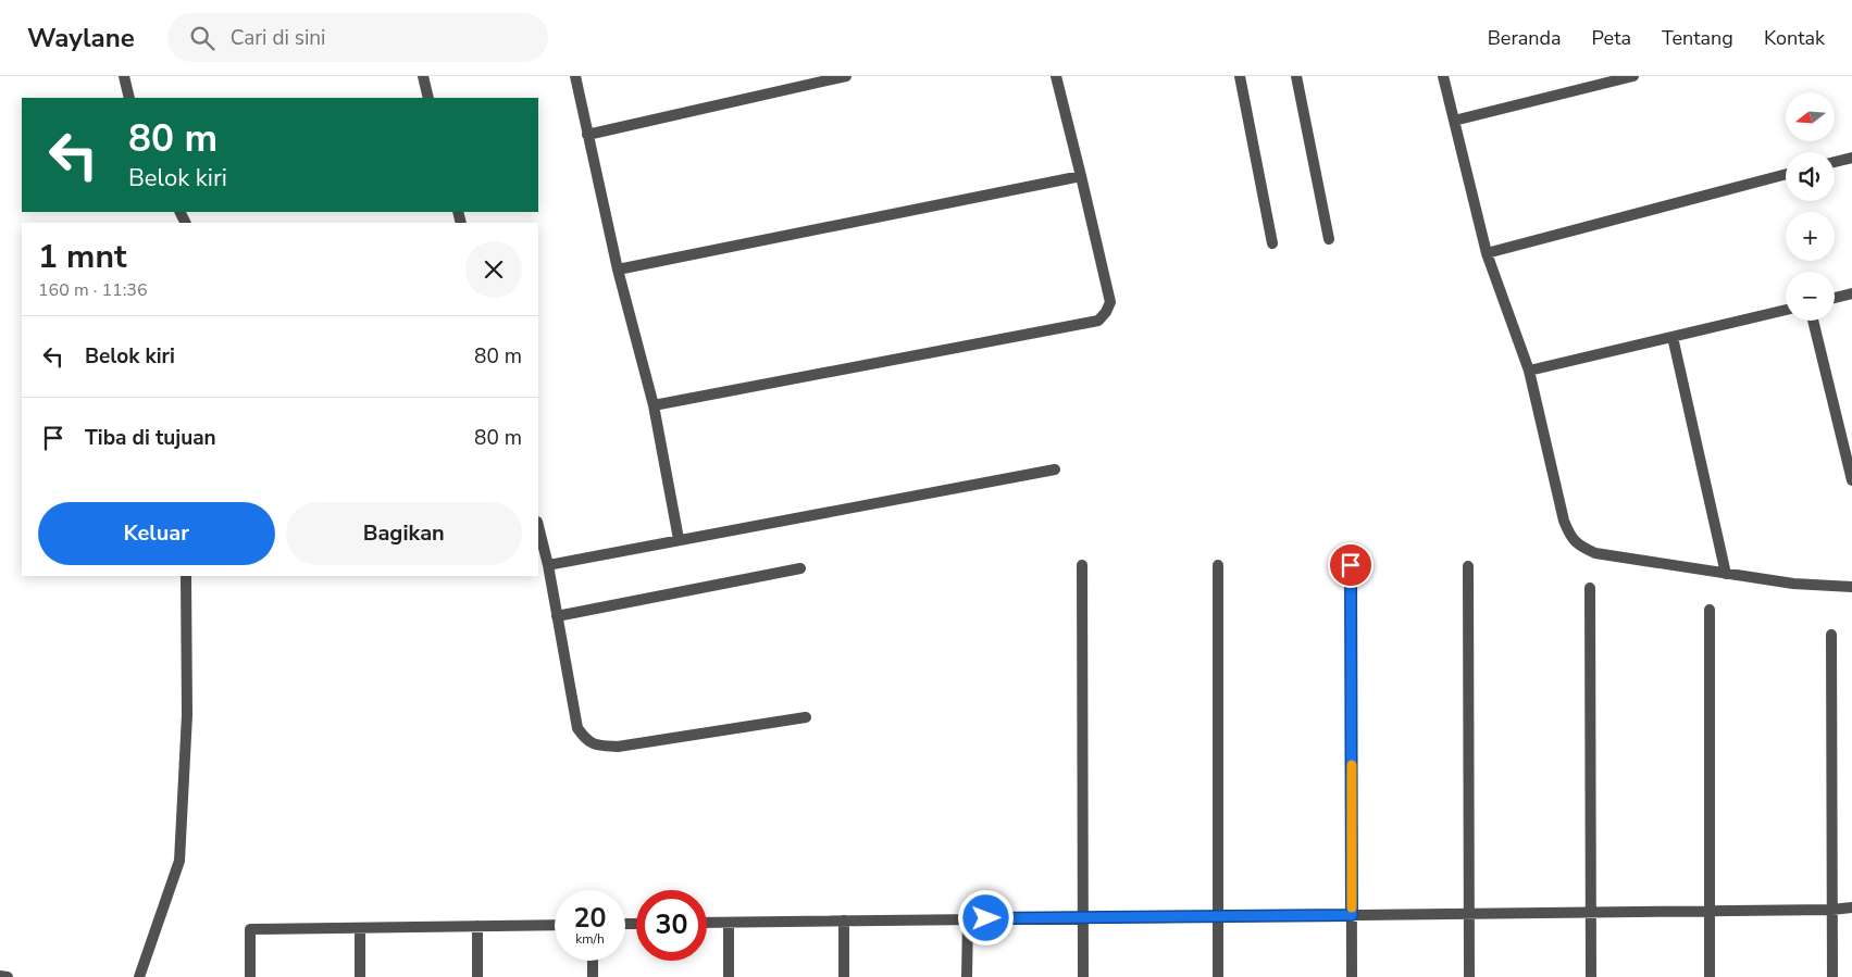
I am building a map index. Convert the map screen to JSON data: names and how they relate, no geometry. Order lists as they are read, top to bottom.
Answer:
{
  "north": "left",
  "page": {
    "header": "Waylane",
    "search": "Cari di sini",
    "nav": [
      "Beranda",
      "Peta",
      "Tentang",
      "Kontak"
    ],
    "map_buttons": ["+", "−"],
    "turn": ["80 m", "Belok kiri"],
    "heading": ["1 mnt", "160 m · 11:36"],
    "list": [
      {
        "name": "Belok kiri",
        "value": "80 m"
      },
      {
        "name": "Tiba di tujuan",
        "value": "80 m"
      }
    ],
    "buttons": ["Keluar", "Bagikan"],
    "speed": "20 km/h",
    "limit": "30"
  }
}
